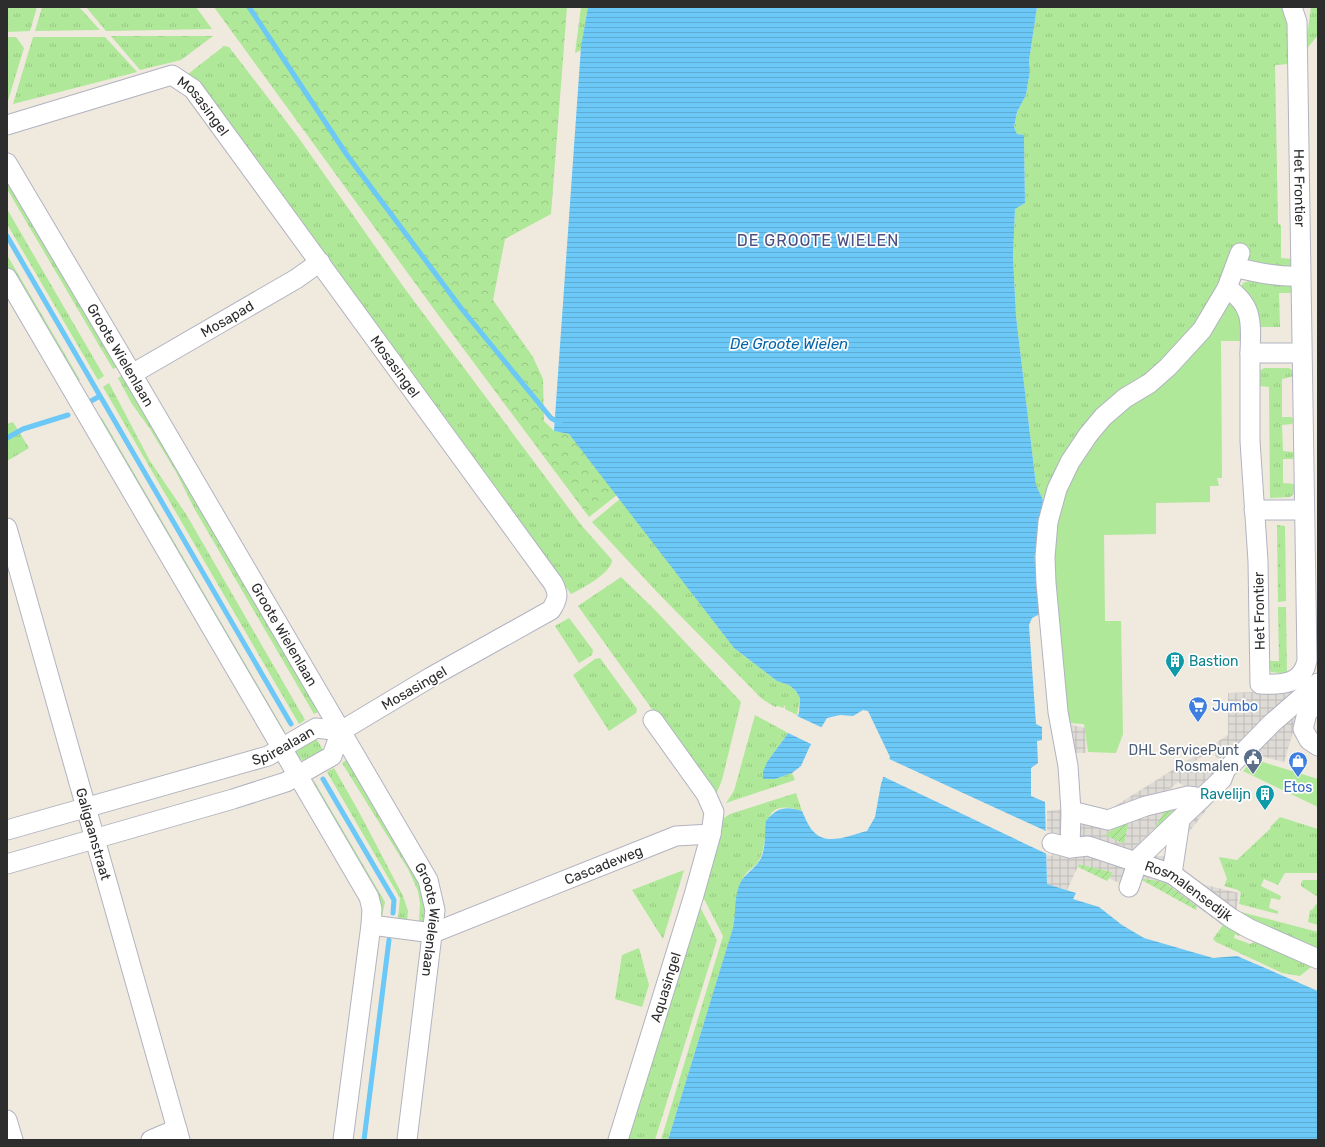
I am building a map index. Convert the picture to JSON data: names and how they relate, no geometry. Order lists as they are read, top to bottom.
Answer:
{
  "streets": {
    "street": [
      "Mosasingel",
      "Het Frontier",
      "Mosapad",
      "Groote Wielenlaan",
      "Spirealaan",
      "Galigaanstraat",
      "Cascadeweg",
      "Rosmalensedijk",
      "Aquasingel"
    ]
  },
  "crossings": [
    ["Mosasingel", "Mosapad"],
    ["Mosasingel", "Groote Wielenlaan"],
    ["Mosasingel", "Spirealaan"],
    ["Het Frontier", "Rosmalensedijk"],
    ["Mosapad", "Groote Wielenlaan"],
    ["Groote Wielenlaan", "Spirealaan"],
    ["Groote Wielenlaan", "Cascadeweg"],
    ["Spirealaan", "Galigaanstraat"],
    ["Cascadeweg", "Aquasingel"]
  ],
  "districts": ["DE GROOTE WIELEN"],
  "water": ["De Groote Wielen"],
  "places": {
    "building": ["Bastion", "Ravelijn"],
    "supermarket": ["Jumbo"],
    "public building": ["DHL ServicePunt Rosmalen"],
    "shop": ["Etos"]
  }
}
